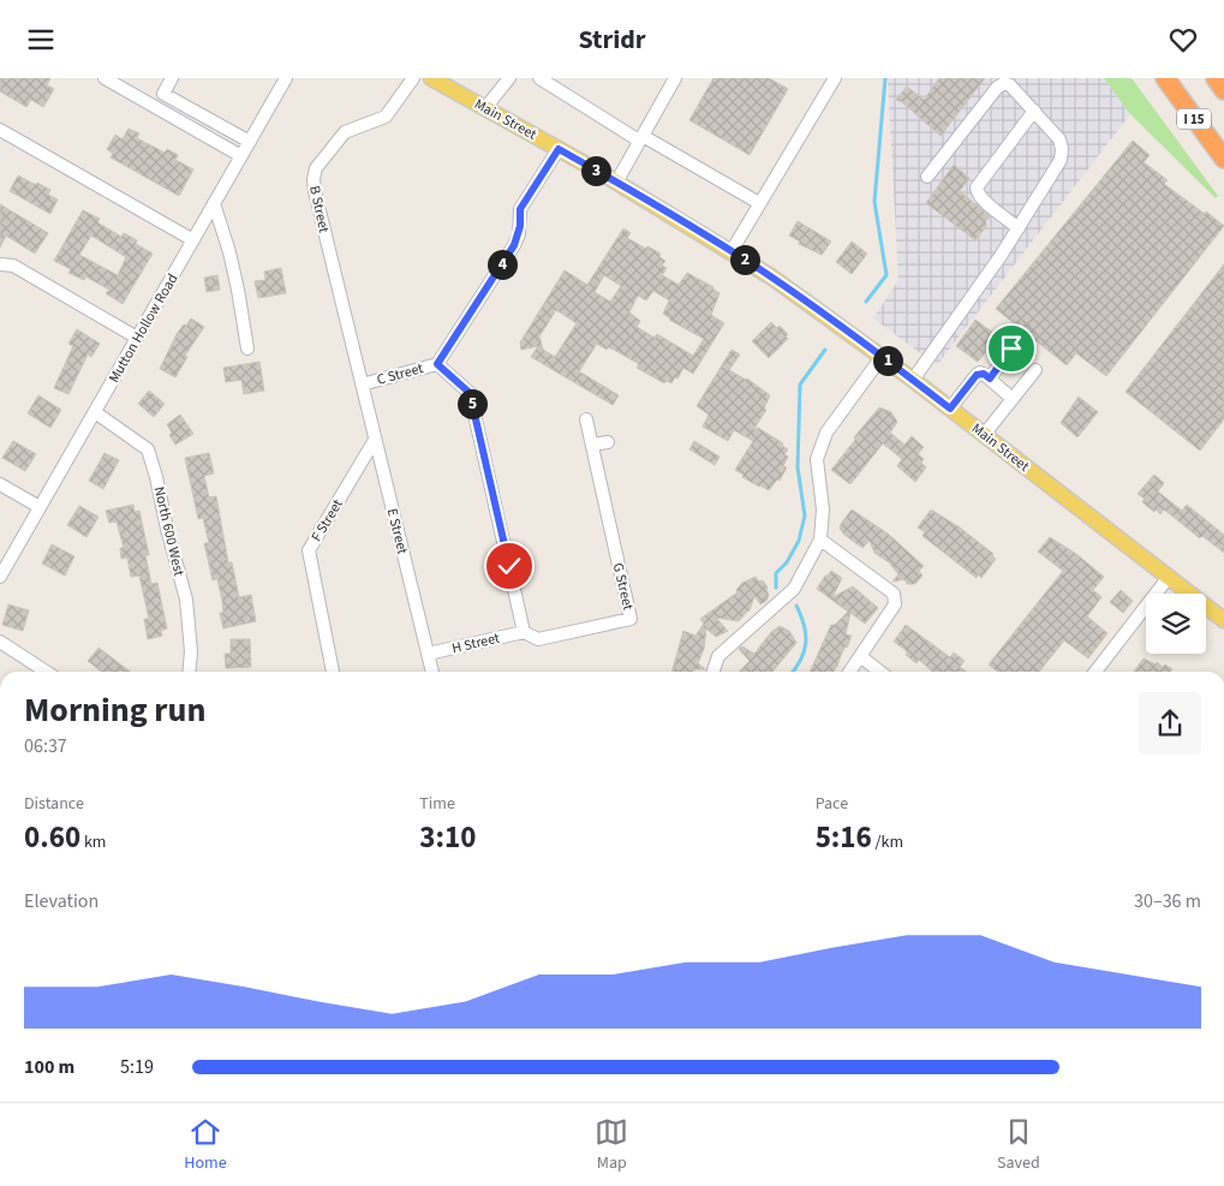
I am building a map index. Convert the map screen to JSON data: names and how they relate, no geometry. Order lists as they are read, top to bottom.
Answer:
{
  "streets": {
    "highway": ["I 15"],
    "main road": ["Main Street"],
    "street": [
      "B Street",
      "Mutton Hollow Road",
      "C Street",
      "F Street",
      "North 600 West",
      "E Street",
      "G Street",
      "H Street"
    ]
  },
  "crossings": [
    ["B Street", "C Street"],
    ["B Street", "E Street"],
    ["Mutton Hollow Road", "North 600 West"],
    ["C Street", "E Street"],
    ["F Street", "E Street"],
    ["E Street", "H Street"],
    ["G Street", "H Street"]
  ],
  "page": {
    "header": "Stridr",
    "pins": [
      "3",
      "2",
      "4",
      "1",
      "5"
    ],
    "heading": ["Morning run", "06:37"],
    "stats": [
      ["Distance", "0.60 km"],
      ["Time", "3:10"],
      ["Pace", "5:16 /km"]
    ],
    "chart": ["Elevation", "30–36 m"],
    "list": [
      {
        "name": "100 m",
        "note": "5:19"
      }
    ],
    "tabs": ["Home", "Map", "Saved"]
  }
}
